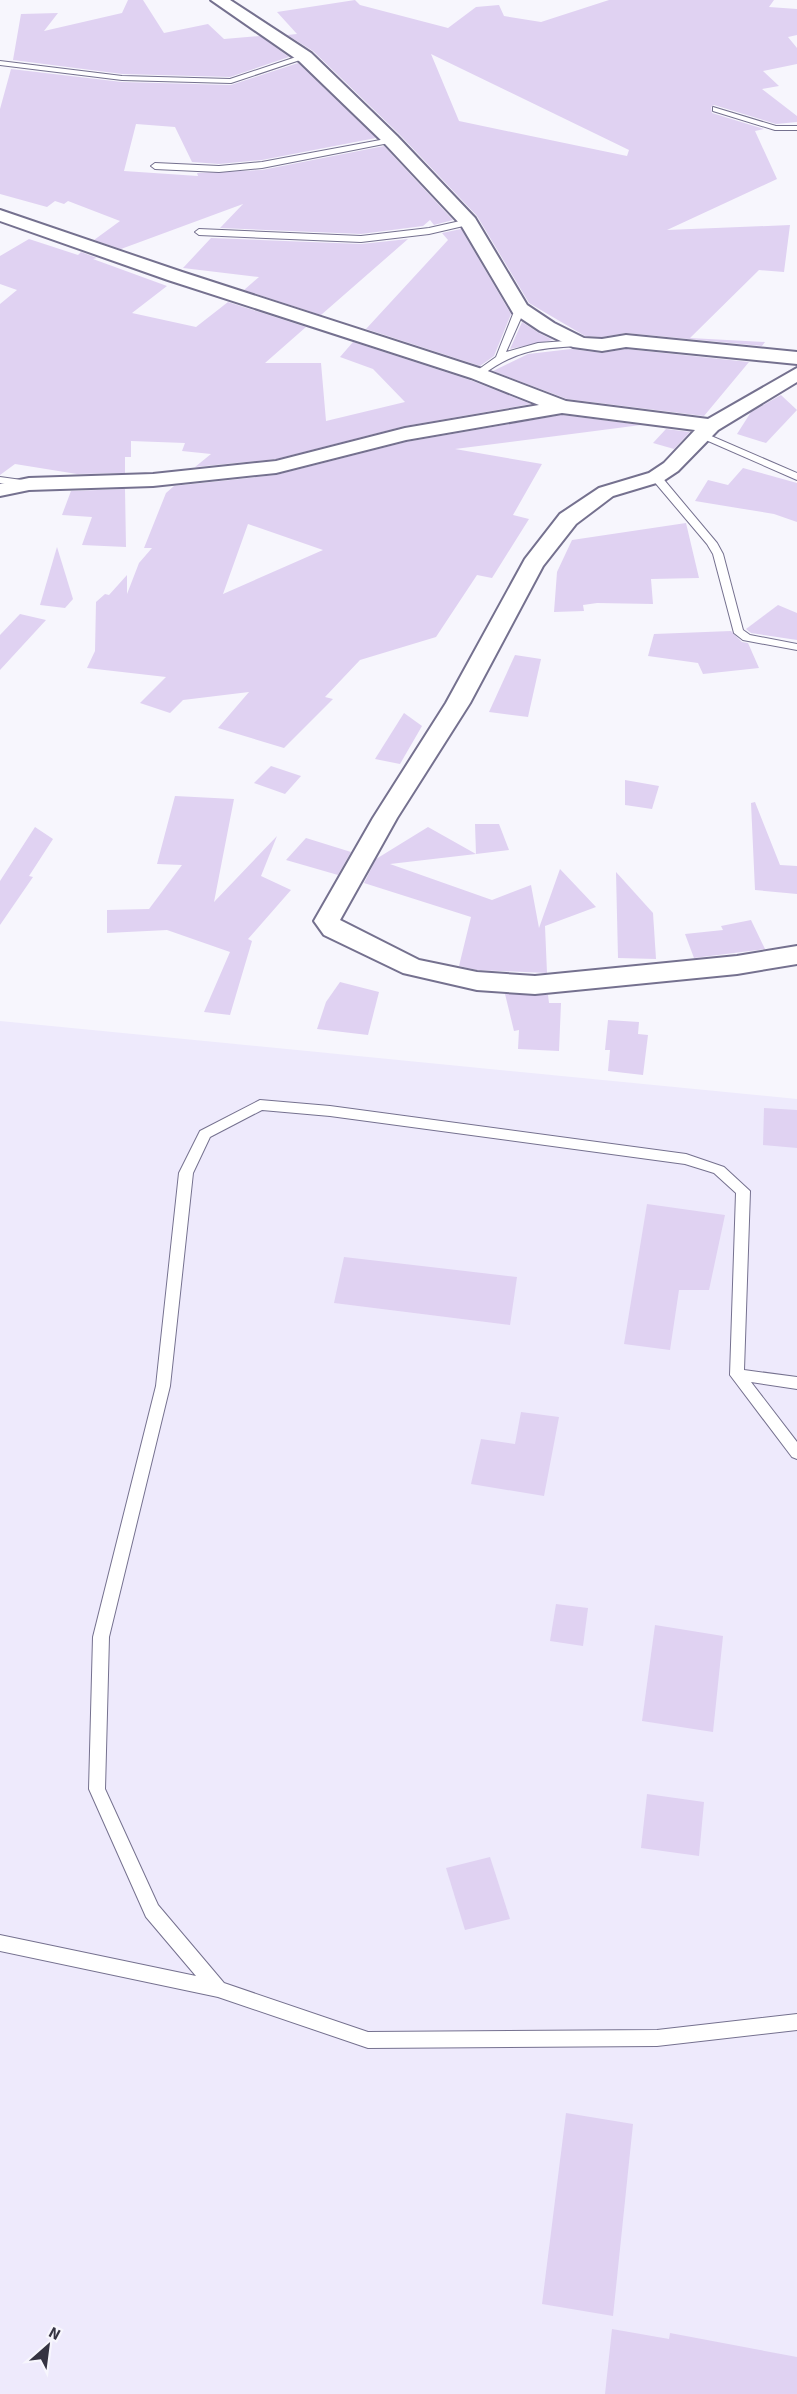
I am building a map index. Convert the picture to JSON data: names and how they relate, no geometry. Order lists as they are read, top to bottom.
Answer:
{
  "north": "top right"
}
